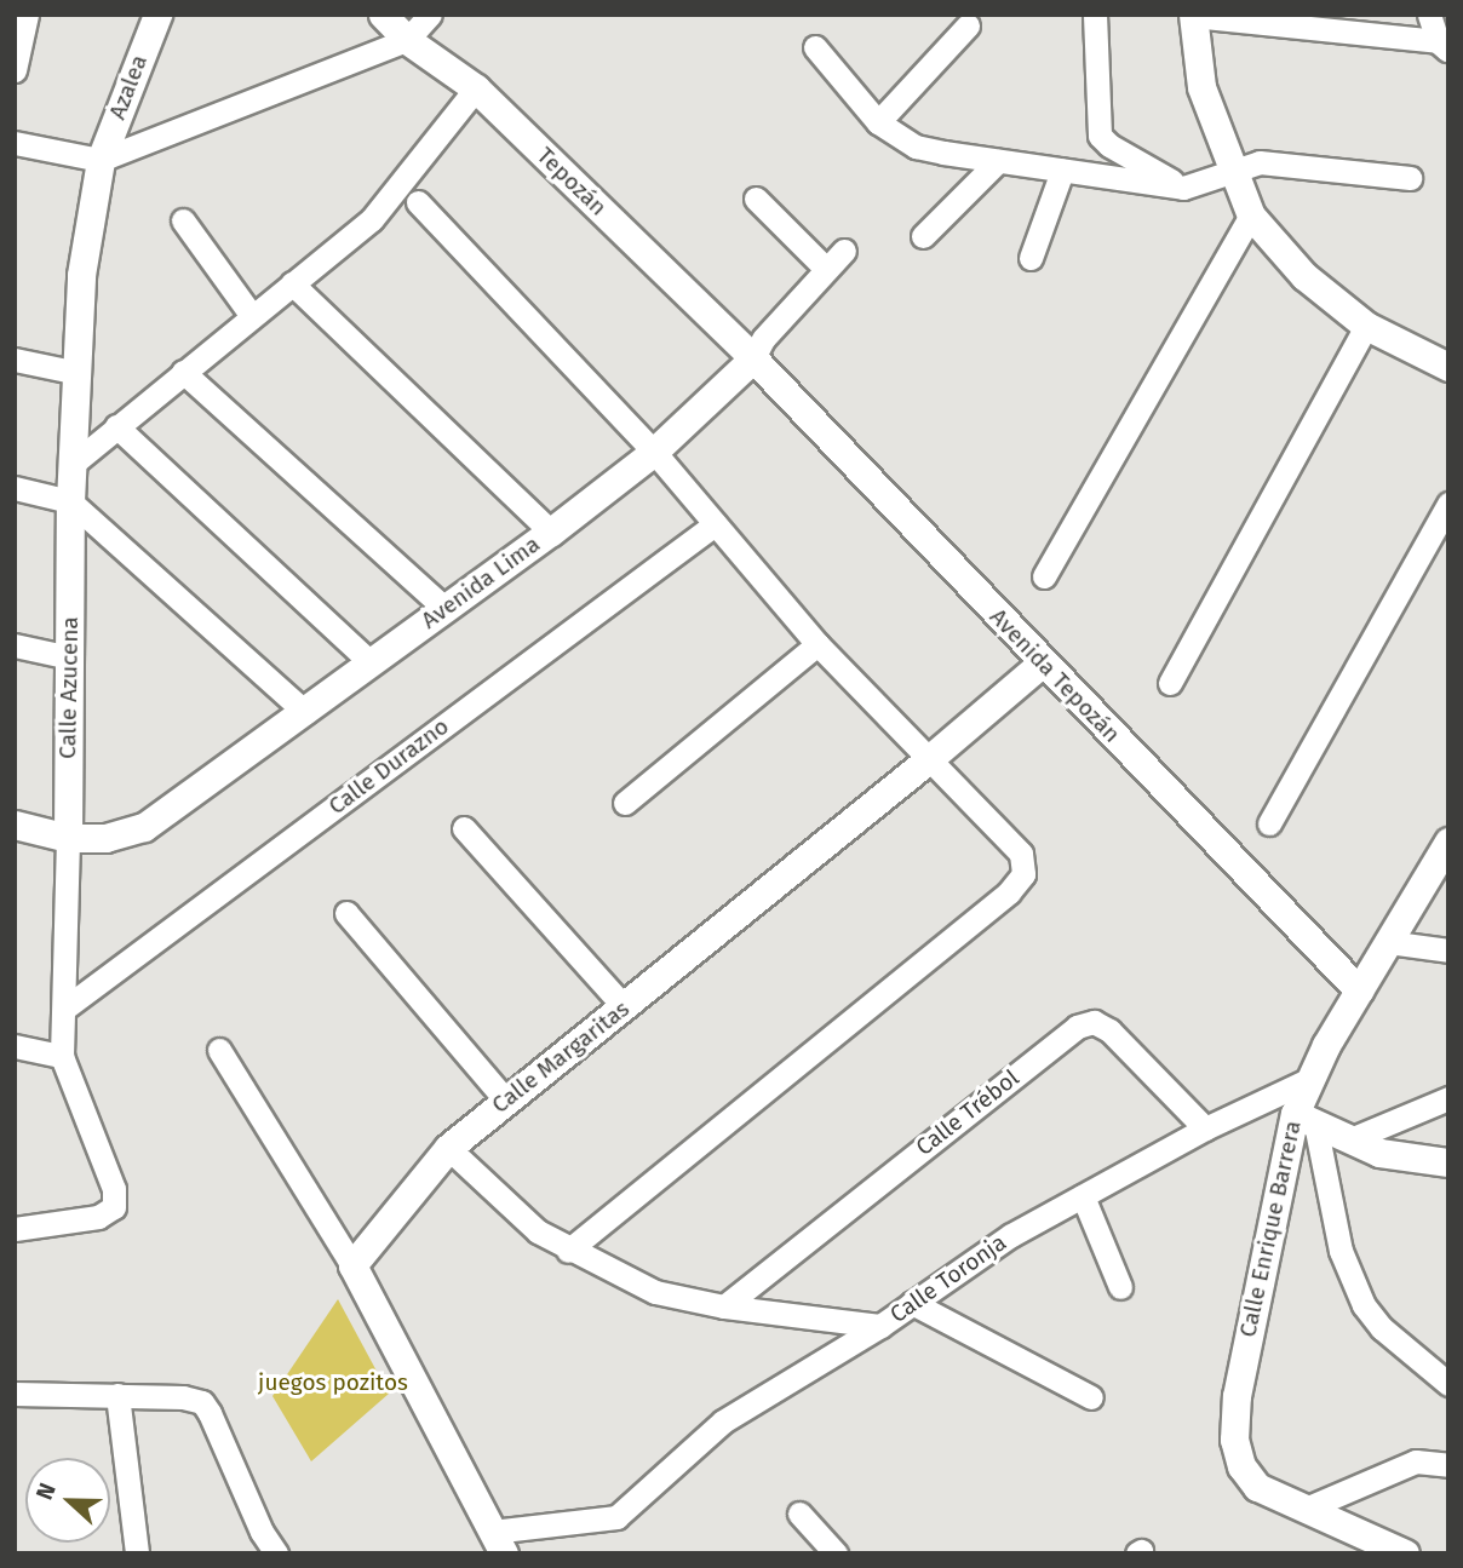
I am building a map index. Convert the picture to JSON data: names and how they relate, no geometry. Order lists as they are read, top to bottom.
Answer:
{
  "streets": {
    "street": [
      "Azalea",
      "Tepozán",
      "Avenida Lima",
      "Avenida Tepozán",
      "Calle Azucena",
      "Calle Durazno",
      "Calle Margaritas",
      "Calle Trébol",
      "Calle Enrique Barrera",
      "Calle Toronja"
    ]
  },
  "crossings": [
    ["Azalea", "Calle Azucena"],
    ["Tepozán", "Avenida Lima"],
    ["Tepozán", "Avenida Tepozán"],
    ["Avenida Lima", "Avenida Tepozán"],
    ["Avenida Lima", "Calle Azucena"],
    ["Avenida Tepozán", "Calle Margaritas"],
    ["Avenida Tepozán", "Calle Enrique Barrera"],
    ["Calle Azucena", "Calle Durazno"],
    ["Calle Margaritas", "Calle Toronja"],
    ["Calle Trébol", "Calle Toronja"],
    ["Calle Enrique Barrera", "Calle Toronja"]
  ],
  "parks": ["juegos pozitos"],
  "north": "left"
}
